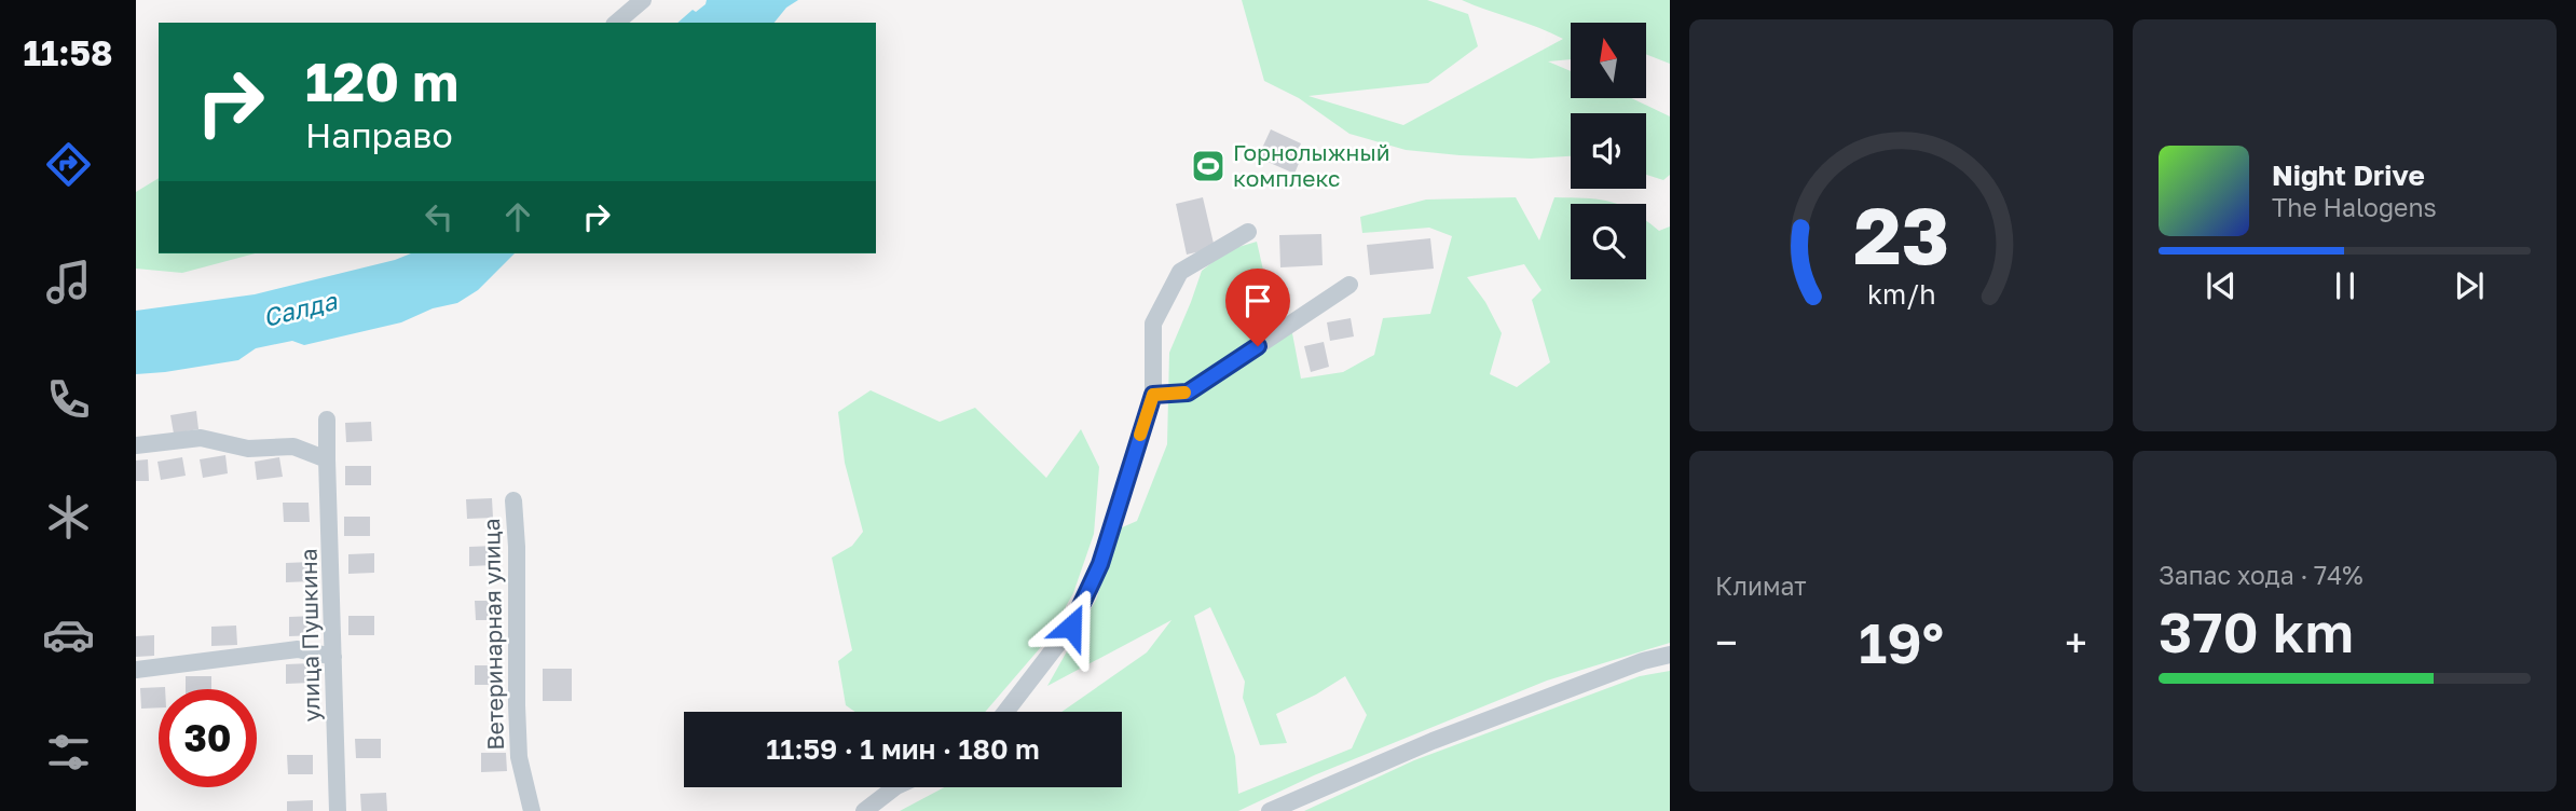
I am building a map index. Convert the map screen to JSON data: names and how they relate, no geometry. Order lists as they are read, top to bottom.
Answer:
{
  "streets": {
    "street": ["Ветеринарная улица", "улица Пушкина"]
  },
  "water": ["Салда"],
  "places": {
    "sports": ["Горнолыжный комплекс"]
  },
  "north": "top",
  "page": {
    "tabs": "11:58",
    "turn": ["120 m", "Направо"],
    "song": ["Night Drive", "The Halogens"],
    "tile": [
      "Климат",
      ["Запас хода · 74%", "370 km"]
    ],
    "heat": ["−", "19°", "+"],
    "limit": "30",
    "trip": "11:59 · 1 мин · 180 m",
    "gauge": ["23", "km/h"]
  }
}
